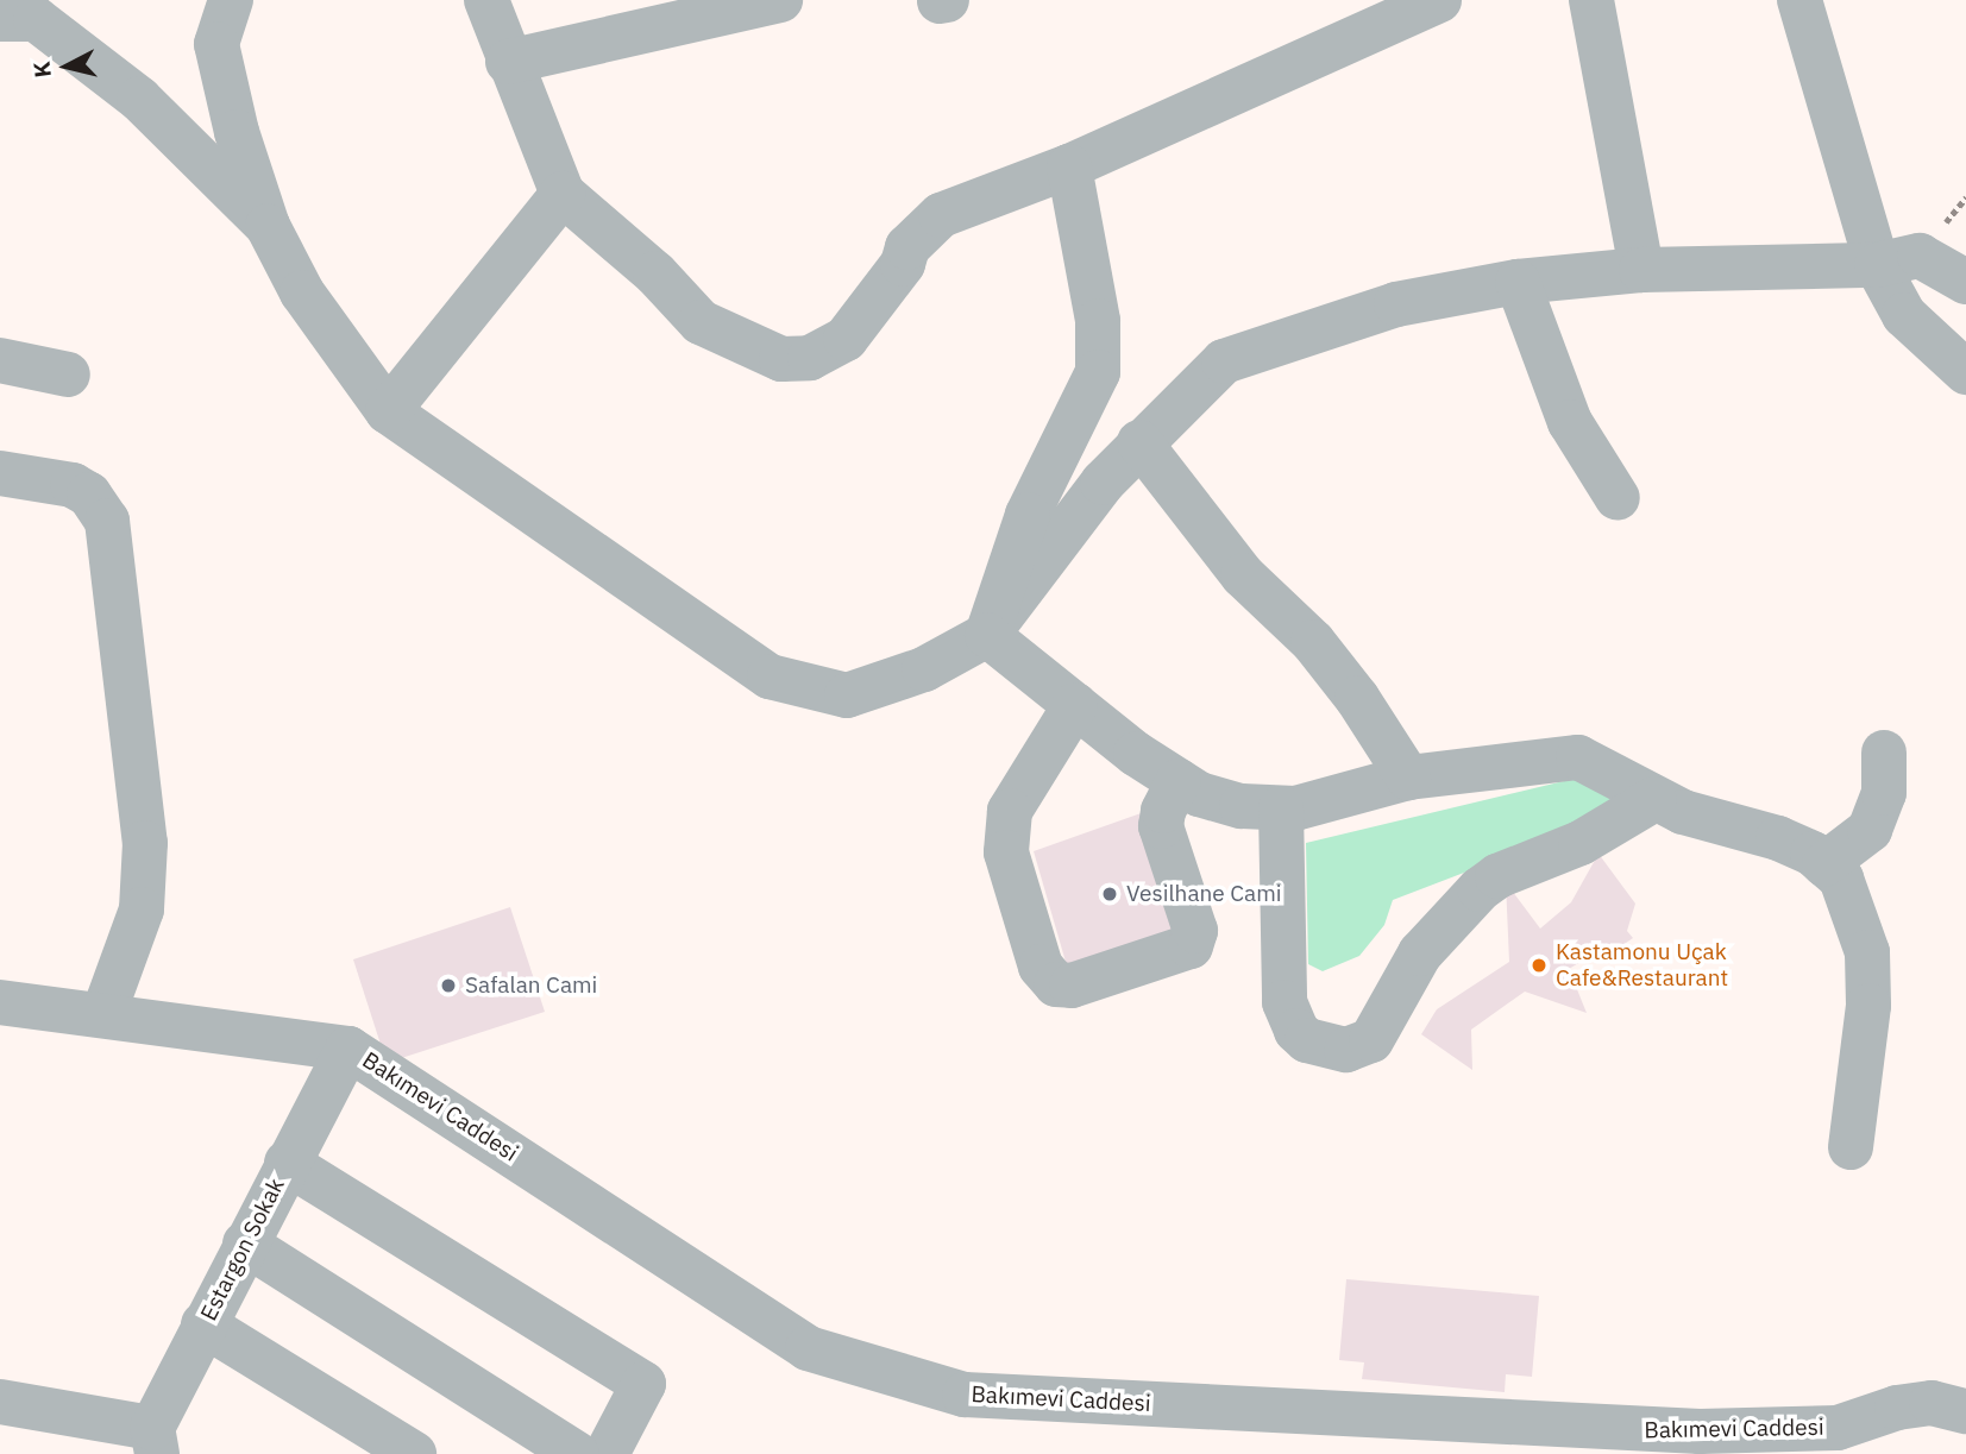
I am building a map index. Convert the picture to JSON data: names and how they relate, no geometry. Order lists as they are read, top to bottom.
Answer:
{
  "streets": {
    "street": ["Bakımevi Caddesi", "Estargon Sokak"]
  },
  "crossings": [
    ["Bakımevi Caddesi", "Estargon Sokak"]
  ],
  "places": ["Vesilhane Cami", "Kastamonu Uçak Cafe&Restaurant", "Safalan Cami"],
  "north": "left"
}
